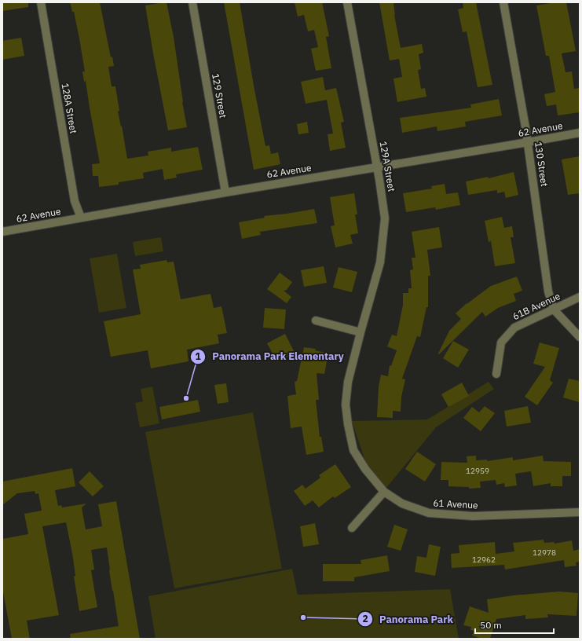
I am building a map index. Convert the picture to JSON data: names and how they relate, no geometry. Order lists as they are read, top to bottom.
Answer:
{
  "streets": {
    "street": [
      "129 Street",
      "128A Street",
      "62 Avenue",
      "130 Street",
      "129A Street",
      "61B Avenue",
      "61 Avenue"
    ]
  },
  "crossings": [
    ["129 Street", "62 Avenue"],
    ["128A Street", "62 Avenue"],
    ["62 Avenue", "130 Street"],
    ["62 Avenue", "129A Street"],
    ["130 Street", "61B Avenue"],
    ["129A Street", "61 Avenue"]
  ],
  "places": ["Panorama Park Elementary", "Panorama Park"],
  "house_numbers": ["12959", "12978", "12962"],
  "scale_bar": "50 m"
}
